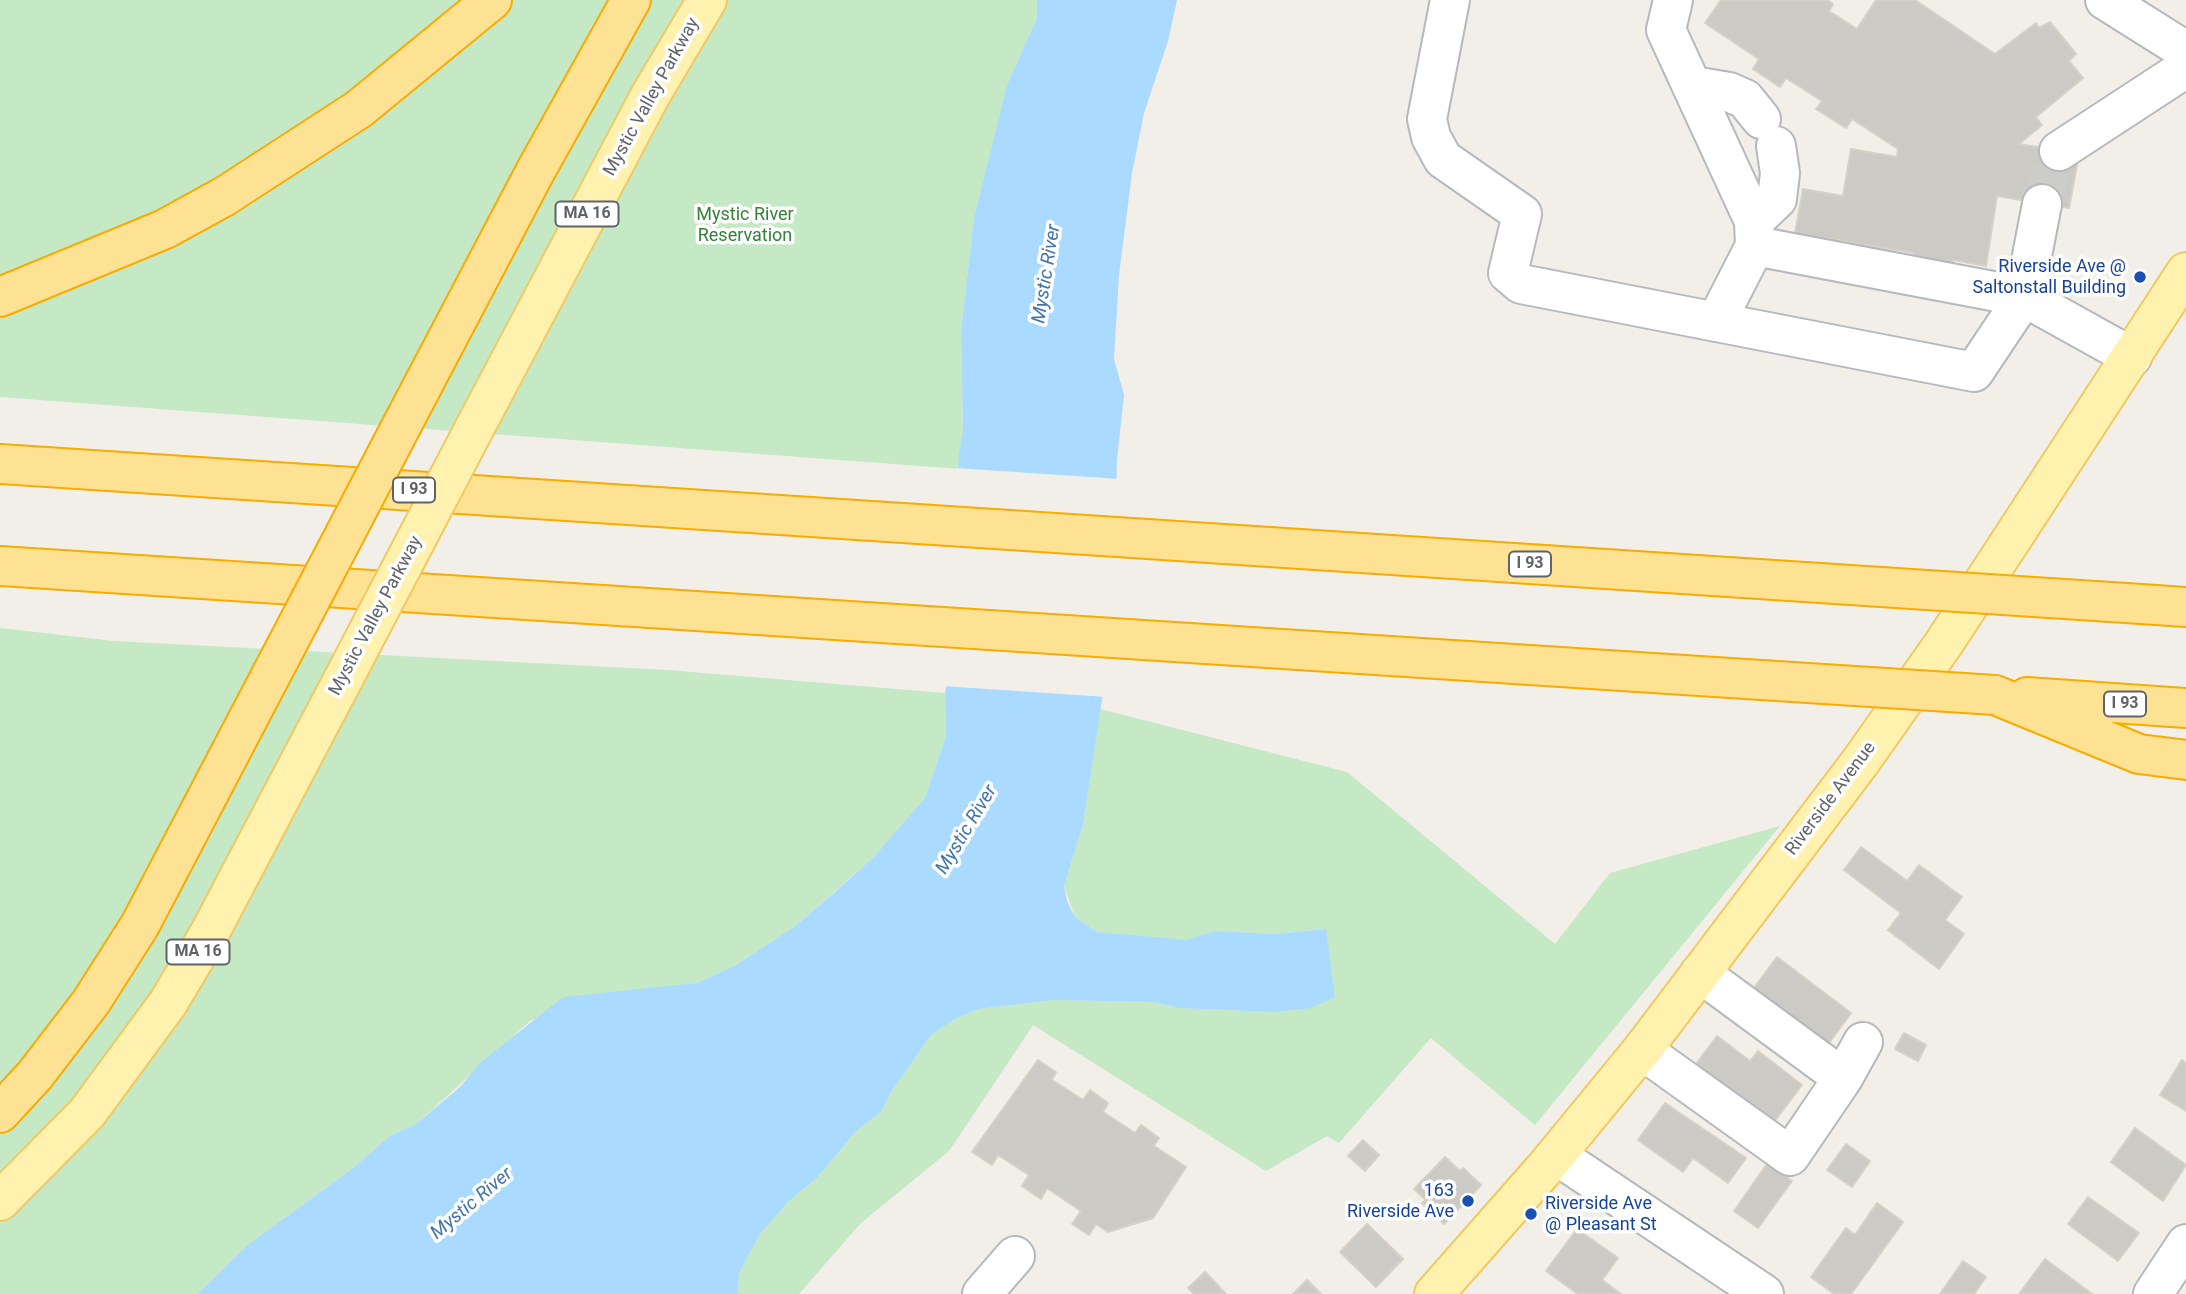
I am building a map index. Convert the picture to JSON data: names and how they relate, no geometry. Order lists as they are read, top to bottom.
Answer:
{
  "streets": {
    "highway": ["I 93"],
    "main road": ["Mystic Valley Parkway", "MA 16", "Riverside Avenue"]
  },
  "water": ["Mystic River"],
  "parks": ["Mystic River Reservation"],
  "places": ["Riverside Ave @ Saltonstall Building", "163 Riverside Ave", "Riverside Ave @ Pleasant St"]
}
